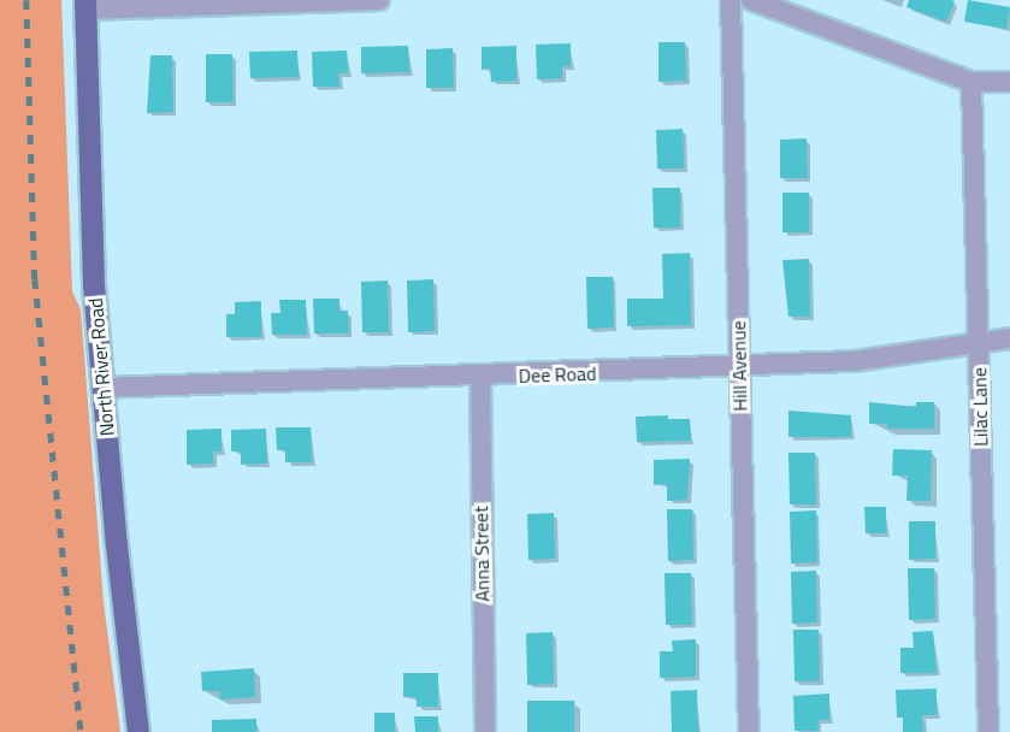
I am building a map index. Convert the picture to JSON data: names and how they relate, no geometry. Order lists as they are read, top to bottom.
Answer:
{
  "streets": {
    "main road": ["North River Road"],
    "street": [
      "Hill Avenue",
      "Dee Road",
      "Lilac Lane",
      "Anna Street"
    ]
  },
  "crossings": [
    ["Hill Avenue", "Dee Road"],
    ["North River Road", "Dee Road"],
    ["Dee Road", "Lilac Lane"],
    ["Dee Road", "Anna Street"]
  ]
}
